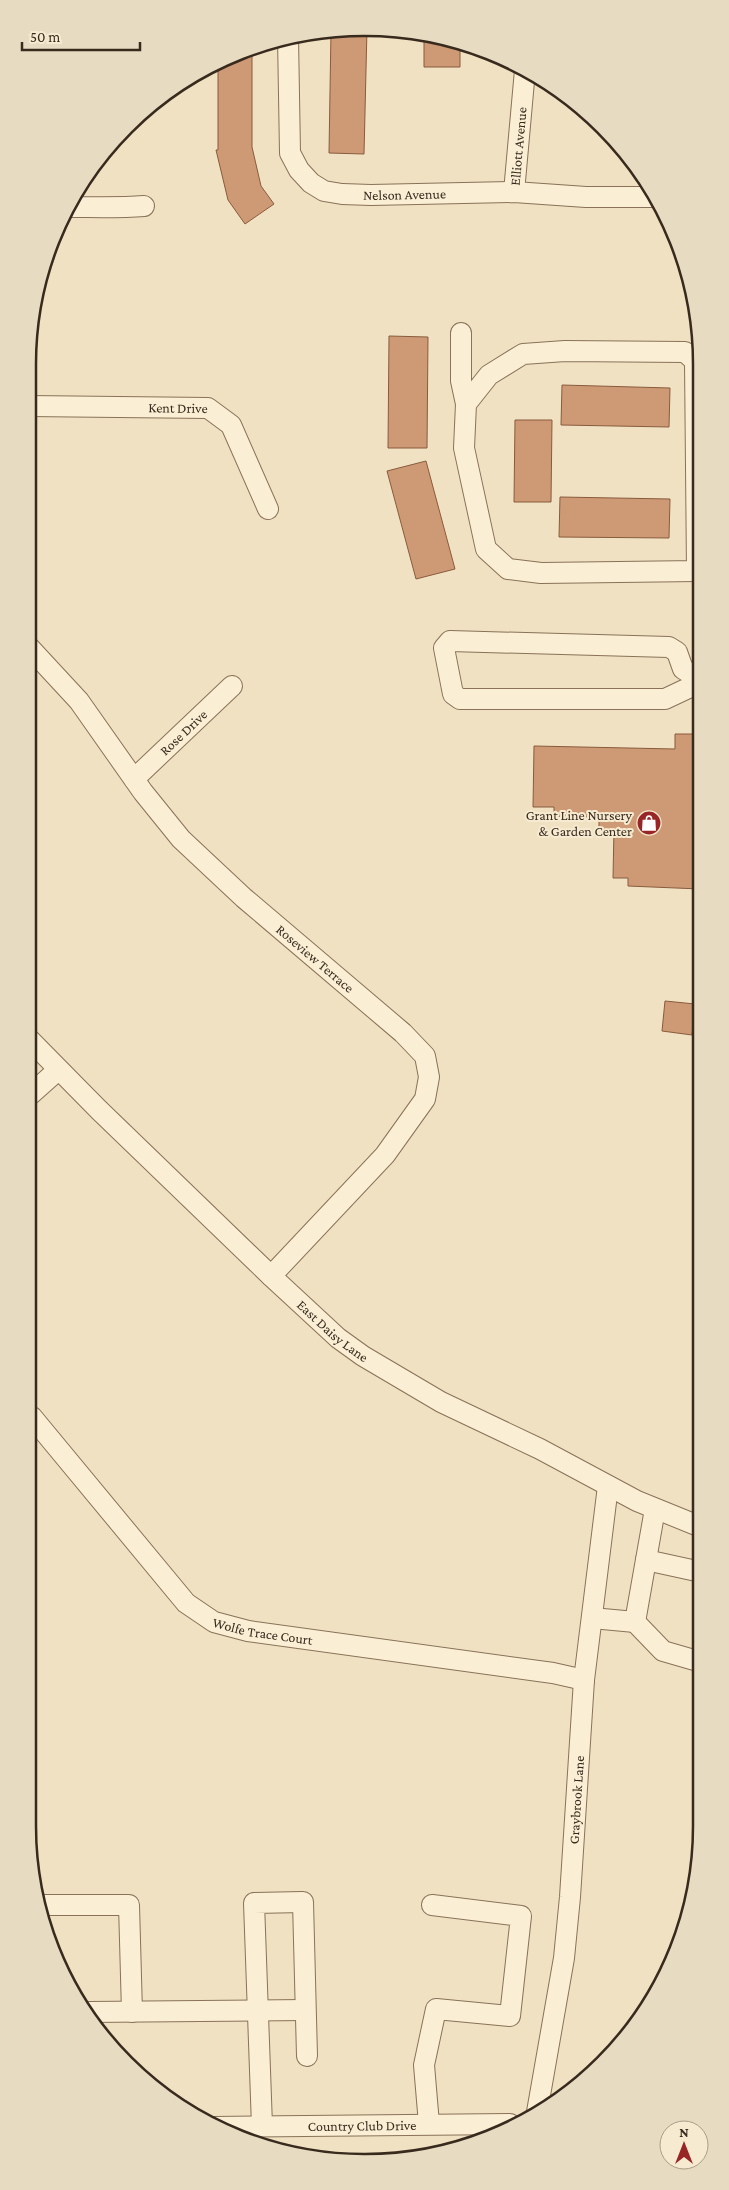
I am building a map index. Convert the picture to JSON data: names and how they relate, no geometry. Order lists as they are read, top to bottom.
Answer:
{
  "streets": {
    "street": [
      "Elliott Avenue",
      "Nelson Avenue",
      "Kent Drive",
      "Rose Drive",
      "Roseview Terrace",
      "East Daisy Lane",
      "Wolfe Trace Court",
      "Graybrook Lane",
      "Country Club Drive"
    ]
  },
  "crossings": [
    ["Elliott Avenue", "Nelson Avenue"],
    ["Rose Drive", "Roseview Terrace"],
    ["Roseview Terrace", "East Daisy Lane"],
    ["East Daisy Lane", "Graybrook Lane"],
    ["Wolfe Trace Court", "Graybrook Lane"]
  ],
  "places": {
    "shop": ["Grant Line Nursery & Garden Center"]
  },
  "scale_bar": "50 m",
  "north": "top"
}
